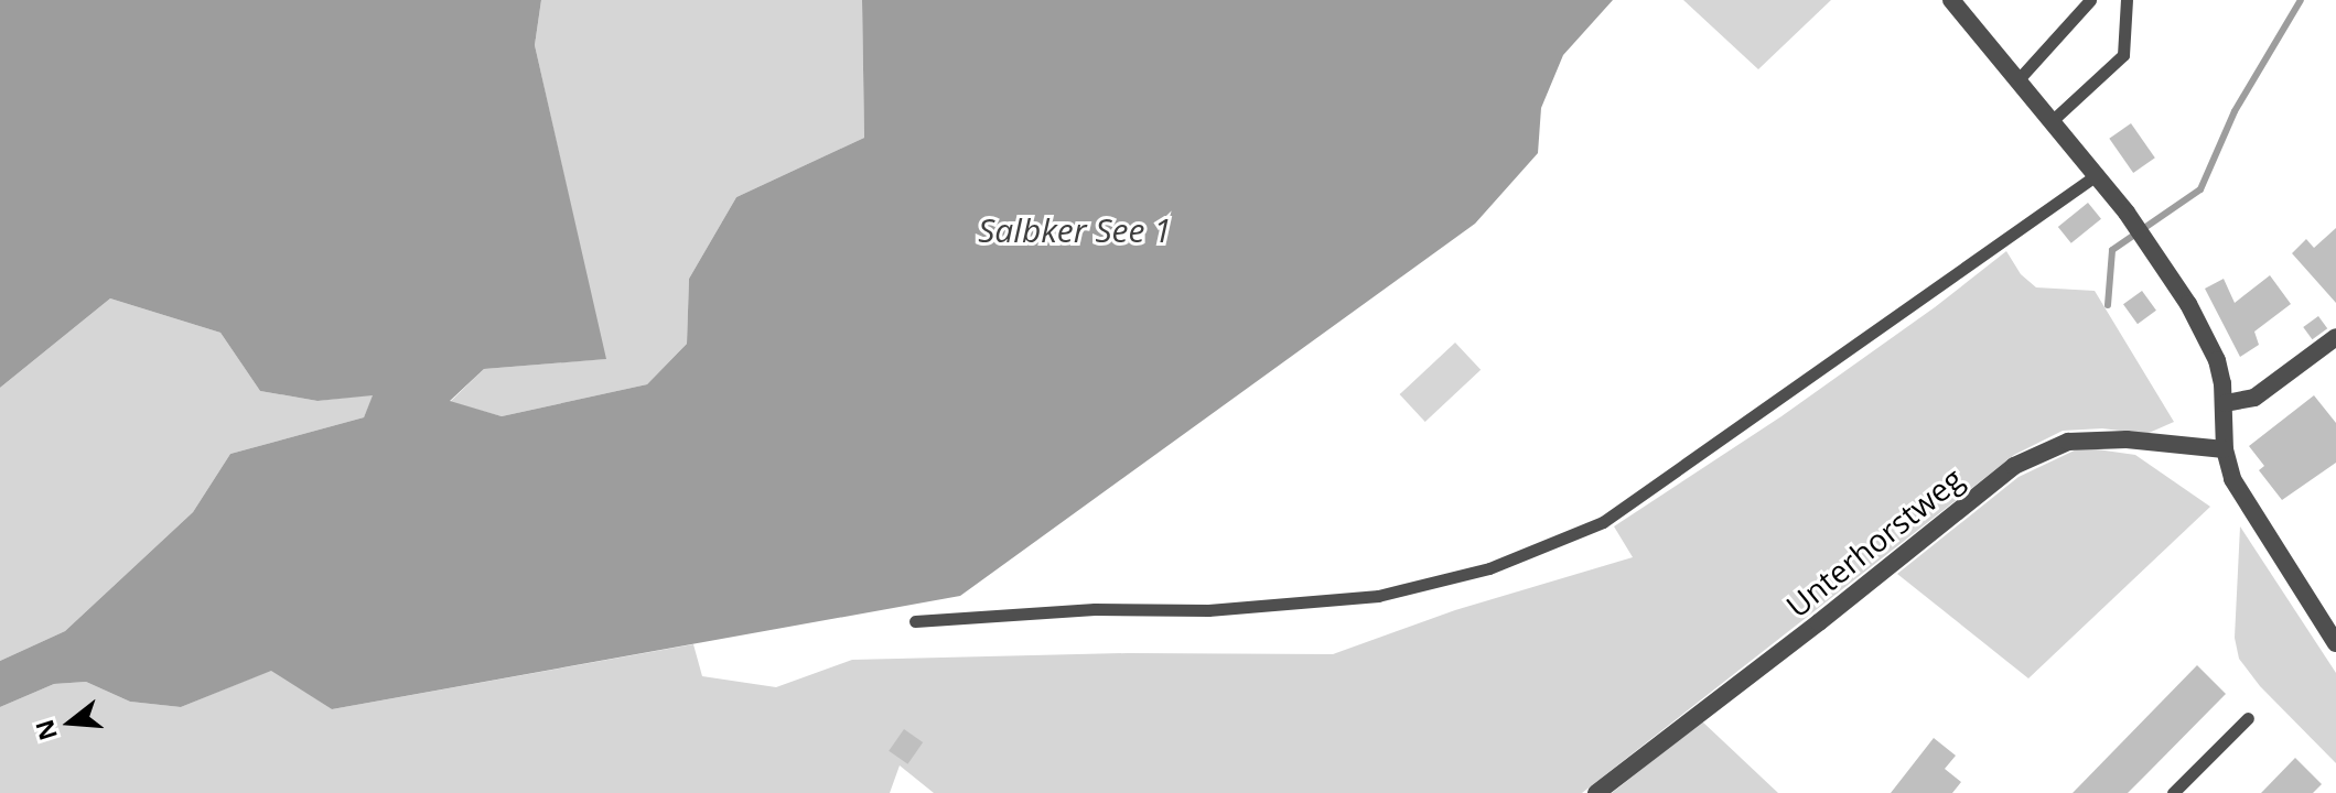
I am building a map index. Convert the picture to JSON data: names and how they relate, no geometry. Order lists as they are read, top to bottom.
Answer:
{
  "streets": {
    "street": ["Unterhorstweg"]
  },
  "water": ["Salbker See 1"],
  "north": "left"
}
